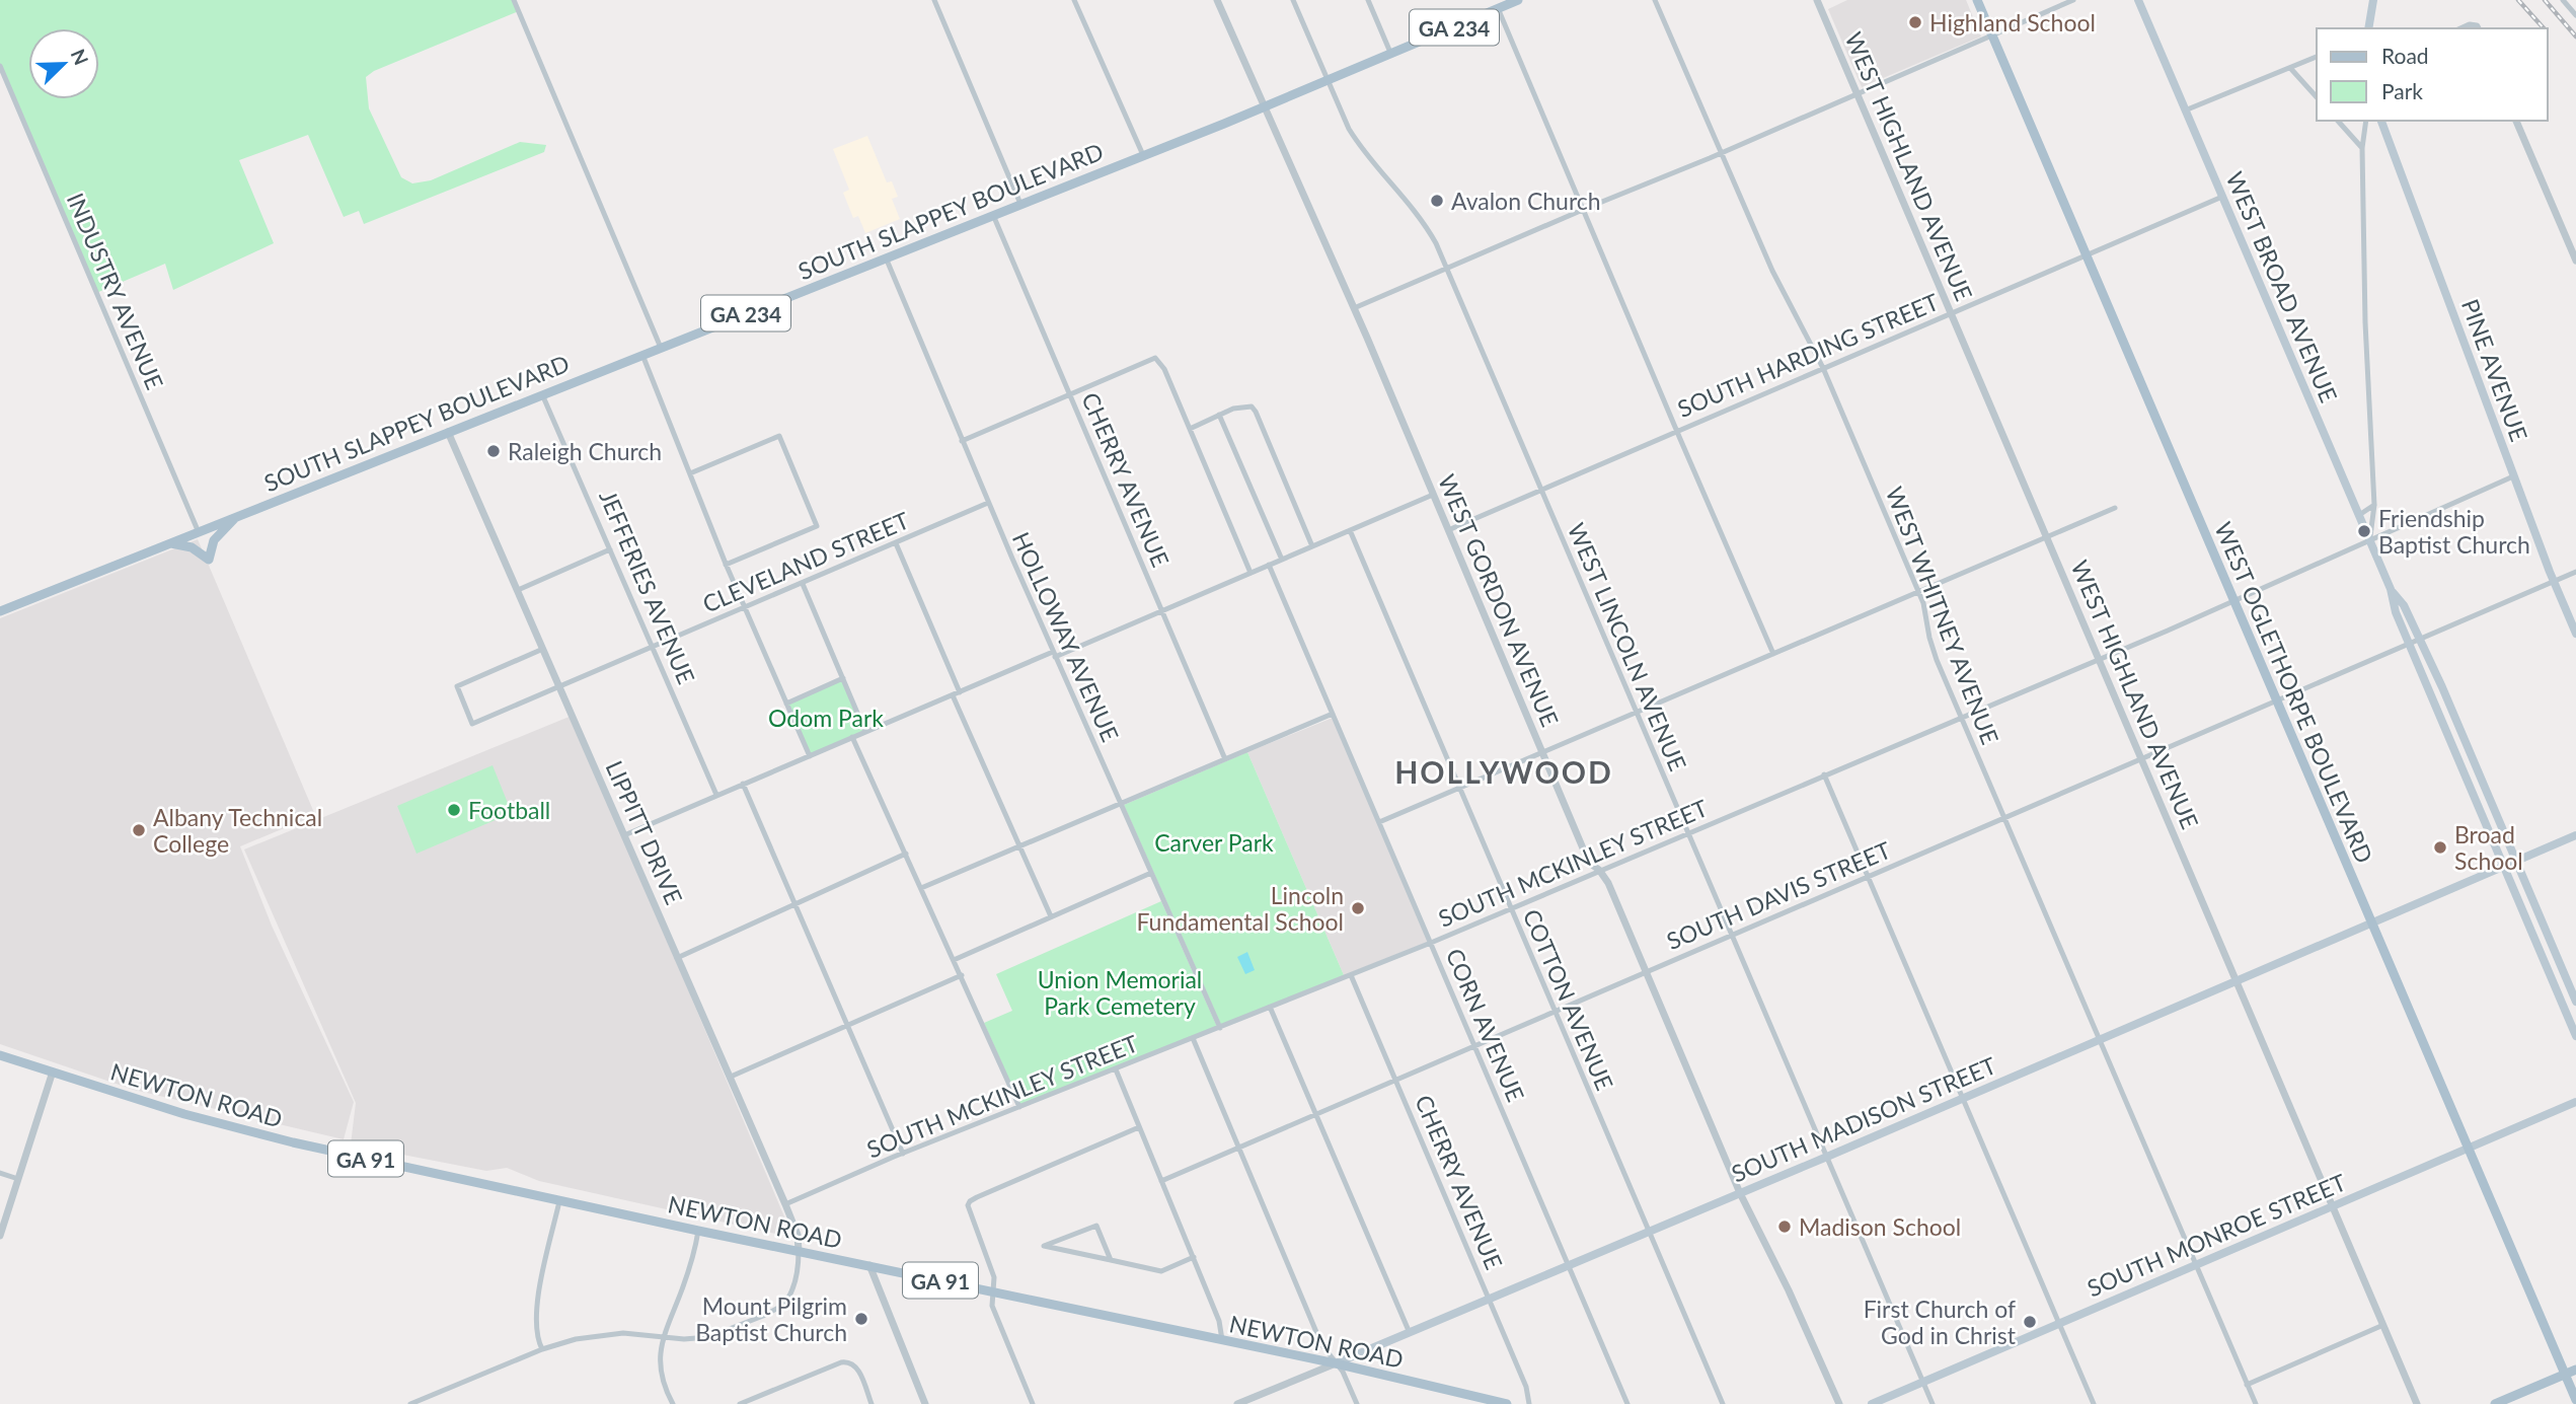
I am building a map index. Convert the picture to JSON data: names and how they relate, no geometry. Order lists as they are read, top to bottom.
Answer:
{
  "streets": {
    "main road": [
      "GA 234",
      "SOUTH SLAPPEY BOULEVARD",
      "WEST BROAD AVENUE",
      "PINE AVENUE",
      "WEST OGLETHORPE BOULEVARD",
      "NEWTON ROAD",
      "SOUTH MADISON STREET",
      "GA 91",
      "SOUTH MONROE STREET"
    ],
    "street": [
      "WEST HIGHLAND AVENUE",
      "INDUSTRY AVENUE",
      "SOUTH HARDING STREET",
      "CHERRY AVENUE",
      "CLEVELAND STREET",
      "JEFFERIES AVENUE",
      "WEST GORDON AVENUE",
      "WEST WHITNEY AVENUE",
      "HOLLOWAY AVENUE",
      "WEST LINCOLN AVENUE",
      "LIPPITT DRIVE",
      "SOUTH MCKINLEY STREET",
      "SOUTH DAVIS STREET",
      "COTTON AVENUE",
      "CORN AVENUE"
    ]
  },
  "crossings": [
    ["WEST HIGHLAND AVENUE", "SOUTH HARDING STREET"],
    ["WEST HIGHLAND AVENUE", "SOUTH MCKINLEY STREET"],
    ["WEST HIGHLAND AVENUE", "SOUTH DAVIS STREET"],
    ["WEST HIGHLAND AVENUE", "SOUTH MADISON STREET"],
    ["WEST HIGHLAND AVENUE", "SOUTH MONROE STREET"],
    ["SOUTH SLAPPEY BOULEVARD", "INDUSTRY AVENUE"],
    ["SOUTH SLAPPEY BOULEVARD", "CHERRY AVENUE"],
    ["SOUTH SLAPPEY BOULEVARD", "JEFFERIES AVENUE"],
    ["SOUTH SLAPPEY BOULEVARD", "WEST GORDON AVENUE"],
    ["SOUTH SLAPPEY BOULEVARD", "HOLLOWAY AVENUE"],
    ["SOUTH SLAPPEY BOULEVARD", "WEST LINCOLN AVENUE"],
    ["SOUTH SLAPPEY BOULEVARD", "LIPPITT DRIVE"],
    ["WEST BROAD AVENUE", "SOUTH HARDING STREET"],
    ["WEST BROAD AVENUE", "SOUTH MCKINLEY STREET"],
    ["WEST BROAD AVENUE", "SOUTH DAVIS STREET"],
    ["WEST BROAD AVENUE", "SOUTH MADISON STREET"],
    ["SOUTH HARDING STREET", "WEST GORDON AVENUE"],
    ["SOUTH HARDING STREET", "WEST WHITNEY AVENUE"],
    ["SOUTH HARDING STREET", "WEST LINCOLN AVENUE"],
    ["SOUTH HARDING STREET", "WEST OGLETHORPE BOULEVARD"],
    ["PINE AVENUE", "SOUTH MCKINLEY STREET"],
    ["PINE AVENUE", "SOUTH DAVIS STREET"],
    ["CHERRY AVENUE", "SOUTH MCKINLEY STREET"],
    ["CHERRY AVENUE", "SOUTH DAVIS STREET"],
    ["CHERRY AVENUE", "SOUTH MADISON STREET"],
    ["CLEVELAND STREET", "JEFFERIES AVENUE"],
    ["CLEVELAND STREET", "HOLLOWAY AVENUE"],
    ["CLEVELAND STREET", "LIPPITT DRIVE"],
    ["WEST GORDON AVENUE", "SOUTH MCKINLEY STREET"],
    ["WEST GORDON AVENUE", "SOUTH DAVIS STREET"],
    ["WEST GORDON AVENUE", "SOUTH MADISON STREET"],
    ["WEST WHITNEY AVENUE", "SOUTH MCKINLEY STREET"],
    ["WEST WHITNEY AVENUE", "SOUTH DAVIS STREET"],
    ["WEST WHITNEY AVENUE", "SOUTH MADISON STREET"],
    ["WEST WHITNEY AVENUE", "SOUTH MONROE STREET"],
    ["HOLLOWAY AVENUE", "SOUTH MCKINLEY STREET"],
    ["WEST LINCOLN AVENUE", "SOUTH MCKINLEY STREET"],
    ["WEST LINCOLN AVENUE", "SOUTH DAVIS STREET"],
    ["WEST LINCOLN AVENUE", "SOUTH MADISON STREET"],
    ["WEST LINCOLN AVENUE", "SOUTH MONROE STREET"],
    ["WEST OGLETHORPE BOULEVARD", "SOUTH MCKINLEY STREET"],
    ["WEST OGLETHORPE BOULEVARD", "SOUTH DAVIS STREET"],
    ["WEST OGLETHORPE BOULEVARD", "SOUTH MADISON STREET"],
    ["WEST OGLETHORPE BOULEVARD", "SOUTH MONROE STREET"],
    ["LIPPITT DRIVE", "SOUTH MCKINLEY STREET"],
    ["LIPPITT DRIVE", "NEWTON ROAD"],
    ["SOUTH MCKINLEY STREET", "COTTON AVENUE"],
    ["SOUTH MCKINLEY STREET", "CORN AVENUE"],
    ["SOUTH DAVIS STREET", "COTTON AVENUE"],
    ["SOUTH DAVIS STREET", "CORN AVENUE"],
    ["COTTON AVENUE", "SOUTH MADISON STREET"],
    ["CORN AVENUE", "SOUTH MADISON STREET"],
    ["NEWTON ROAD", "SOUTH MADISON STREET"]
  ],
  "districts": ["HOLLYWOOD"],
  "parks": ["Odom Park", "Carver Park", "Union Memorial Park Cemetery"],
  "places": [
    "Highland School",
    "Avalon Church",
    "Raleigh Church",
    "Friendship Baptist Church",
    "Football",
    "Albany Technical College",
    "Broad School",
    "Lincoln Fundamental School",
    "Madison School",
    "Mount Pilgrim Baptist Church",
    "First Church of God in Christ"
  ],
  "legend": ["Road", "Park"],
  "north": "top right"
}
